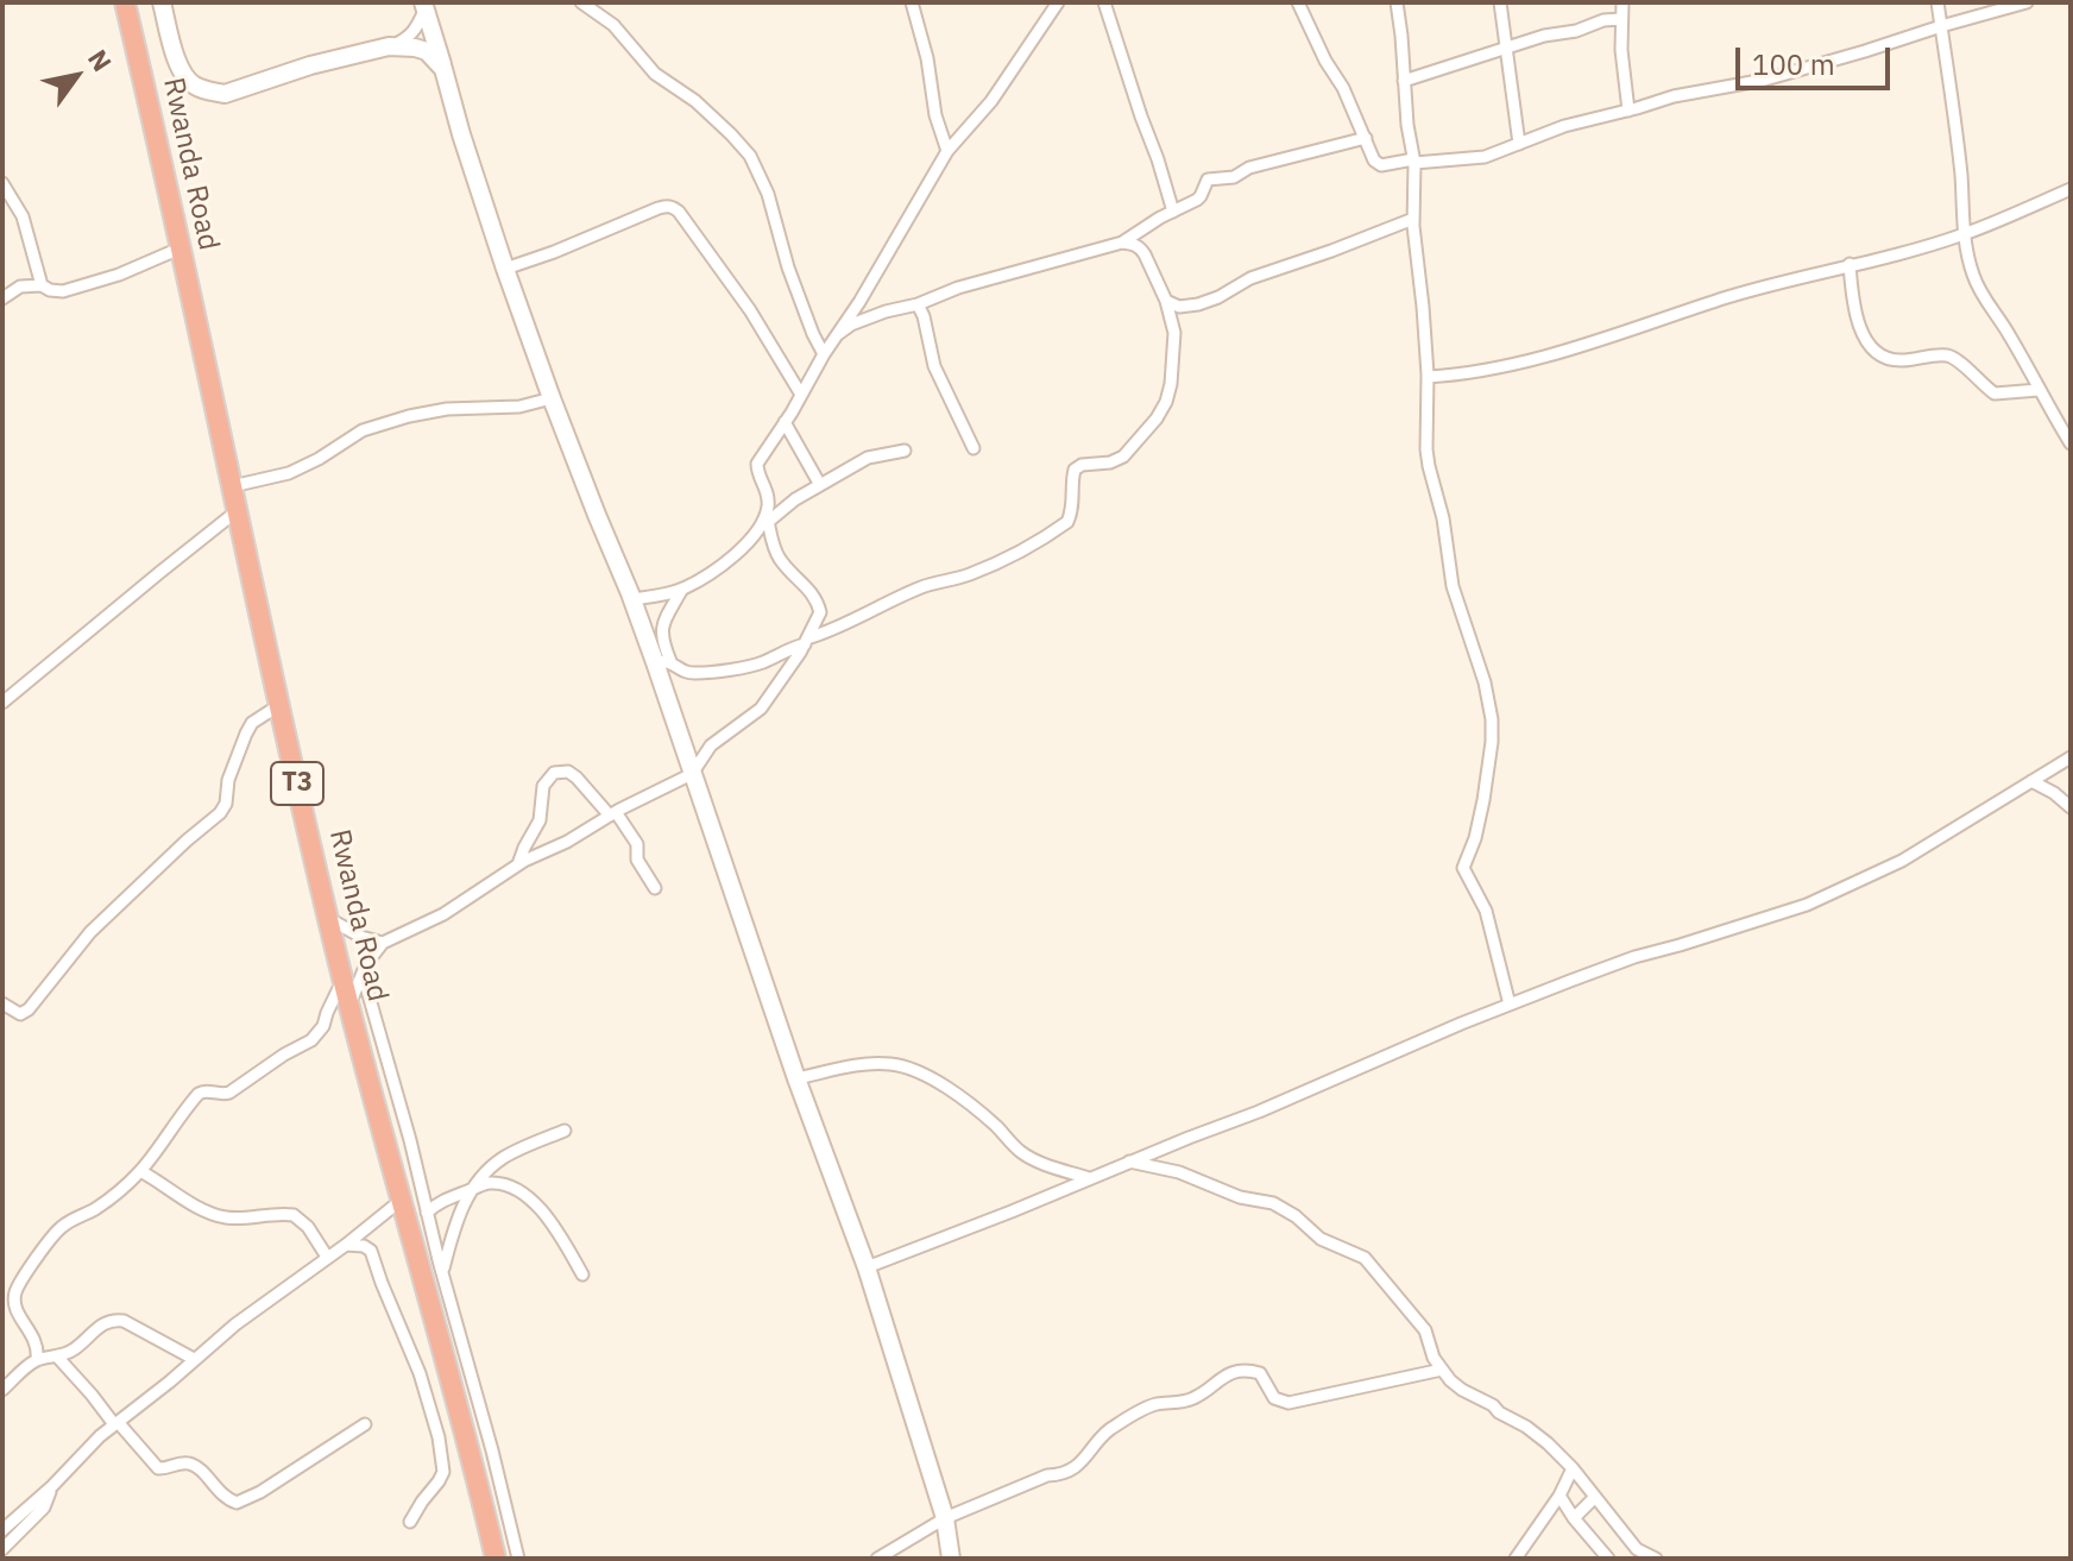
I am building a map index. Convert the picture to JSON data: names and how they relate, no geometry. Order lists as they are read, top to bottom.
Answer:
{
  "streets": {
    "highway": ["Rwanda Road", "T3"]
  },
  "scale_bar": "100 m",
  "north": "top right"
}
